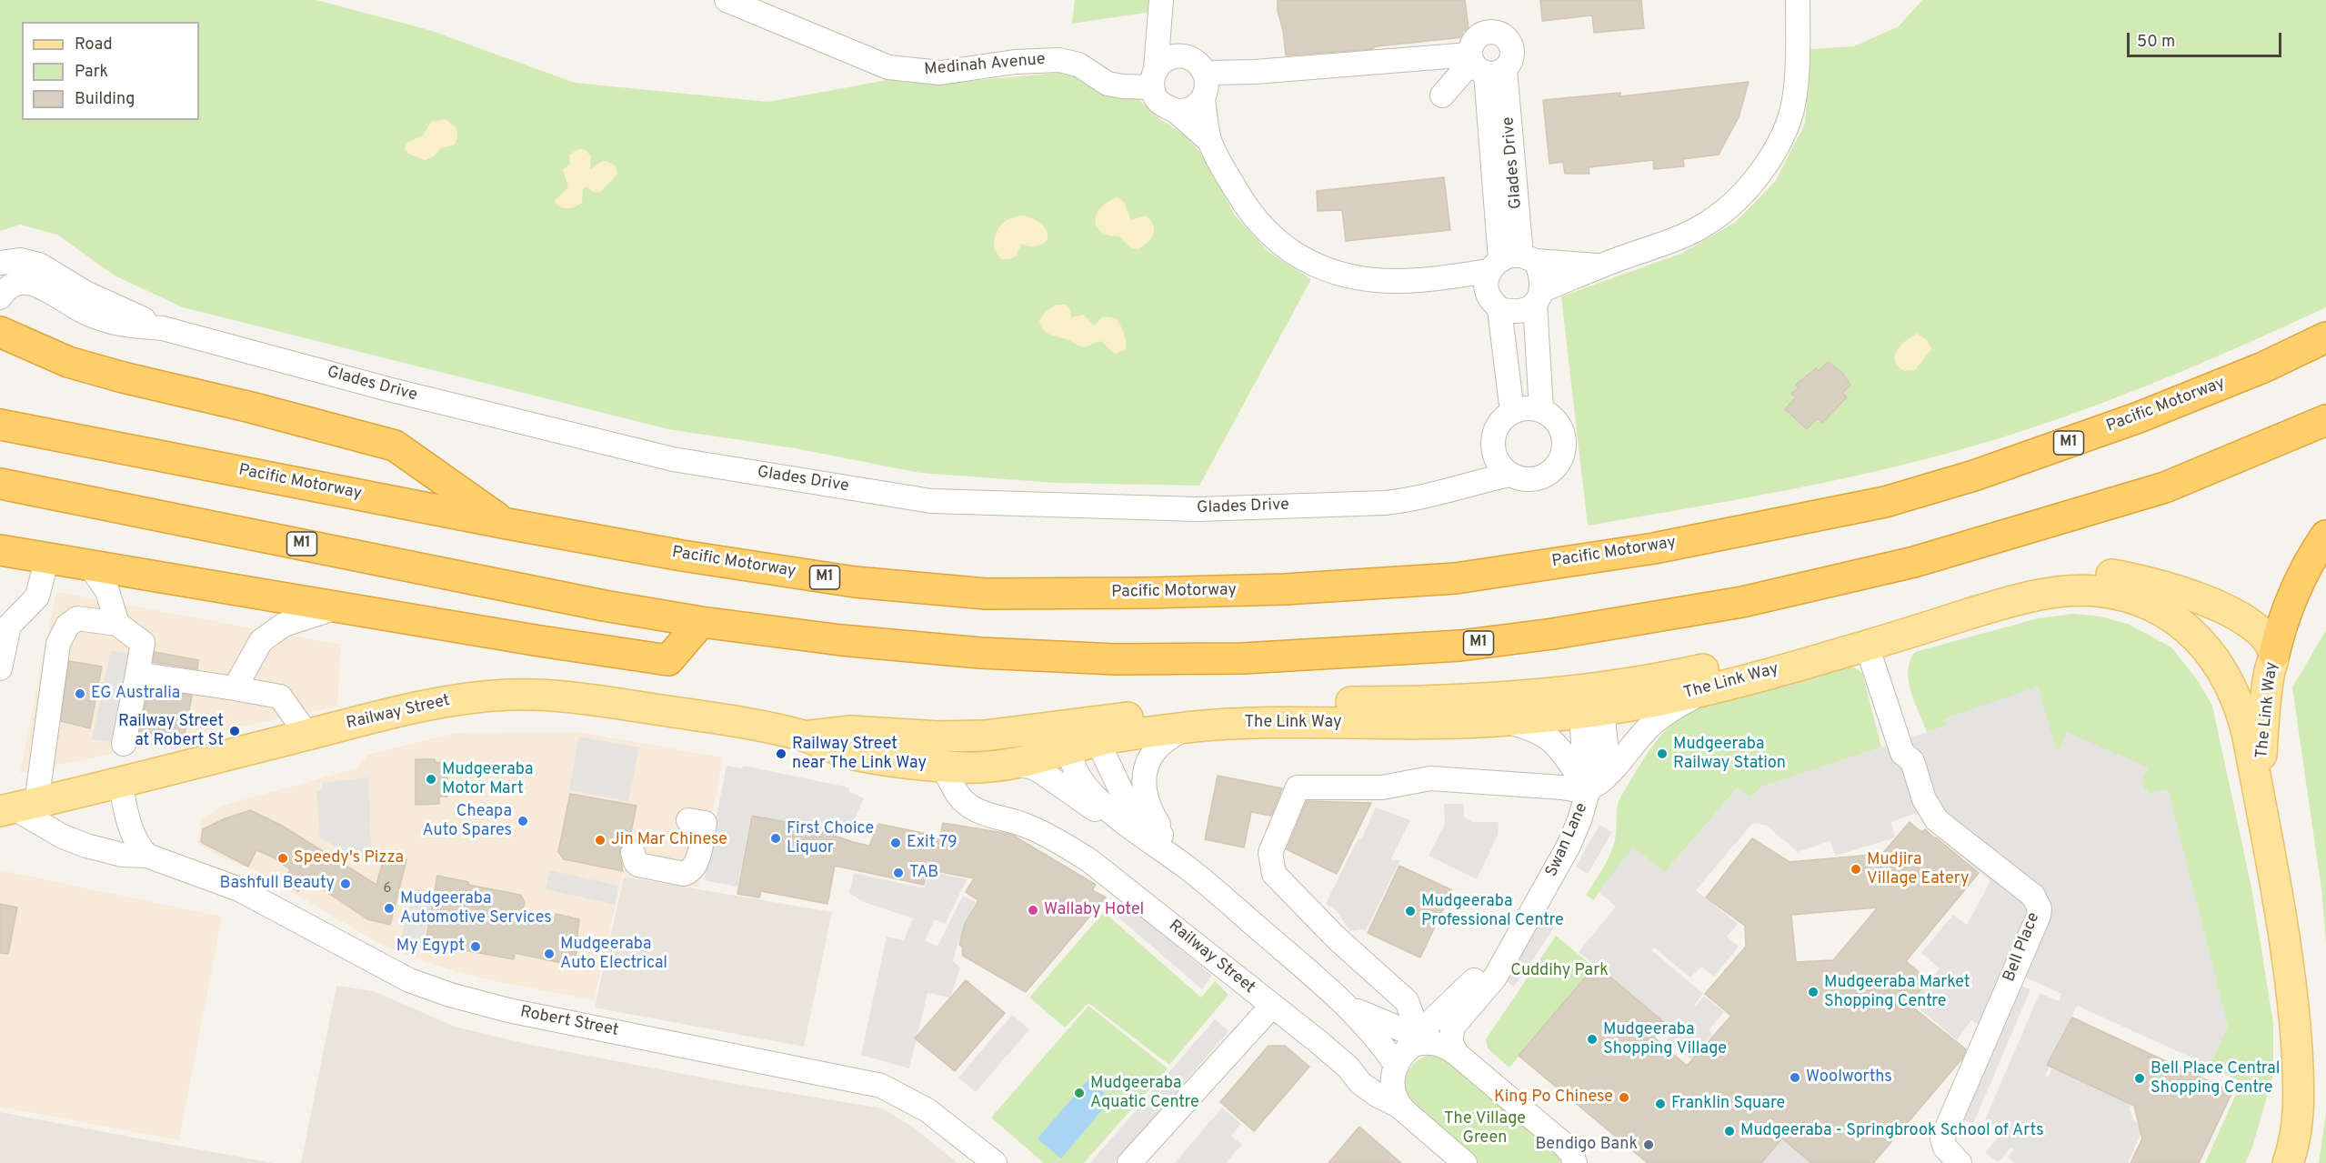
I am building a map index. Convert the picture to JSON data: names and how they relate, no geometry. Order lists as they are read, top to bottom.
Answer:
{
  "streets": {
    "highway": ["Pacific Motorway", "M1"],
    "main road": ["The Link Way", "Railway Street"],
    "street": [
      "Medinah Avenue",
      "Glades Drive",
      "Swan Lane",
      "Bell Place",
      "Robert Street"
    ]
  },
  "crossings": [
    ["Pacific Motorway", "M1"],
    ["The Link Way", "Railway Street"],
    ["The Link Way", "Swan Lane"],
    ["The Link Way", "Bell Place"],
    ["Railway Street", "Swan Lane"],
    ["Railway Street", "Robert Street"]
  ],
  "parks": ["Cuddihy Park", "The Village Green"],
  "places": [
    "EG Australia",
    "Railway Street at Robert St",
    "Railway Street near The Link Way",
    "Mudgeeraba Railway Station",
    "Mudgeeraba Motor Mart",
    "Cheapa Auto Spares",
    "First Choice Liquor",
    "Jin Mar Chinese",
    "Exit 79",
    "Speedy's Pizza",
    "Mudjira Village Eatery",
    "TAB",
    "Bashfull Beauty",
    "Mudgeeraba Automotive Services",
    "Wallaby Hotel",
    "Mudgeeraba Professional Centre",
    "My Egypt",
    "Mudgeeraba Auto Electrical",
    "Mudgeeraba Market Shopping Centre",
    "Mudgeeraba Shopping Village",
    "Woolworths",
    "Bell Place Central Shopping Centre",
    "Mudgeeraba Aquatic Centre",
    "King Po Chinese",
    "Franklin Square",
    "Mudgeeraba - Springbrook School of Arts",
    "Bendigo Bank"
  ],
  "house_numbers": ["6"],
  "legend": ["Road", "Park", "Building"],
  "scale_bar": "50 m"
}
